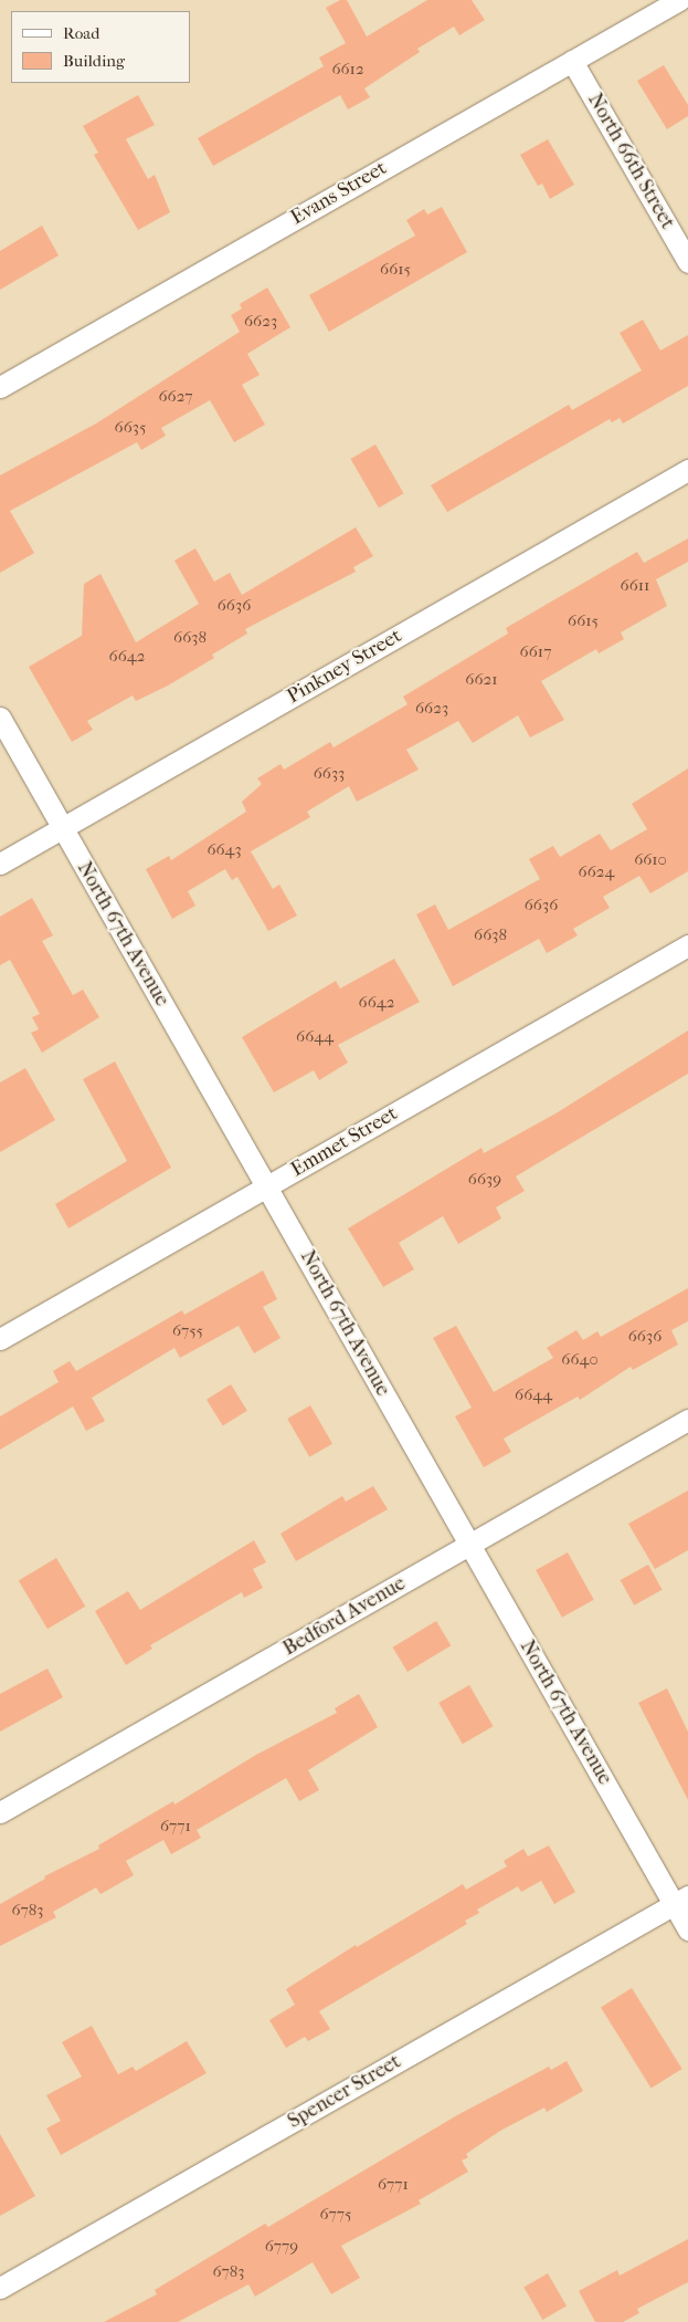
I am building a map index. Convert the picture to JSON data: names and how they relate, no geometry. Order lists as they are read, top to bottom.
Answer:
{
  "streets": {
    "street": [
      "North 66th Street",
      "Evans Street",
      "Pinkney Street",
      "North 67th Avenue",
      "Emmet Street",
      "Bedford Avenue",
      "Spencer Street"
    ]
  },
  "crossings": [
    ["North 66th Street", "Evans Street"],
    ["Pinkney Street", "North 67th Avenue"],
    ["North 67th Avenue", "Emmet Street"],
    ["North 67th Avenue", "Bedford Avenue"],
    ["North 67th Avenue", "Spencer Street"]
  ],
  "house_numbers": [
    "6612",
    "6615",
    "6623",
    "6627",
    "6635",
    "6611",
    "6636",
    "6615",
    "6638",
    "6617",
    "6642",
    "6621",
    "6623",
    "6633",
    "6643",
    "6610",
    "6624",
    "6636",
    "6638",
    "6642",
    "6644",
    "6639",
    "6755",
    "6636",
    "6640",
    "6644",
    "6771",
    "6783",
    "6771",
    "6775",
    "6779",
    "6783"
  ],
  "legend": ["Road", "Building"]
}
